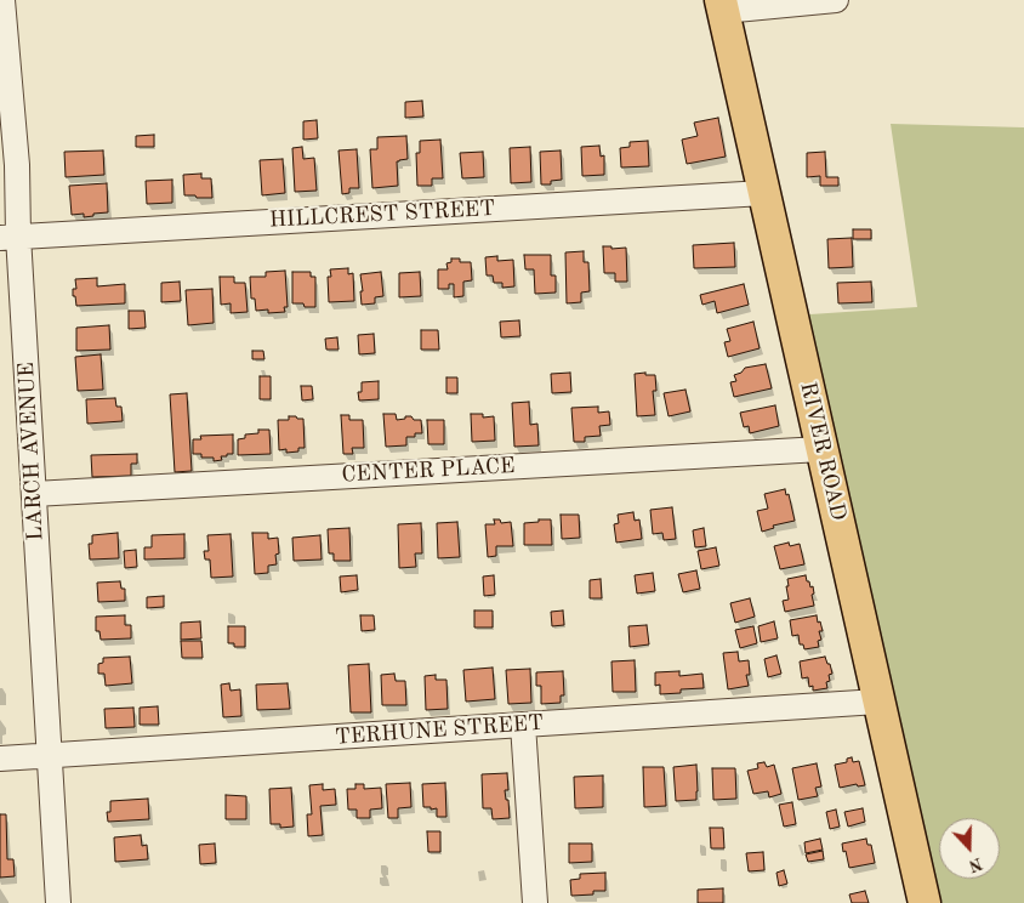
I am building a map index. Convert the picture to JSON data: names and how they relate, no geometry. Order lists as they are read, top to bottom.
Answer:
{
  "streets": {
    "main road": ["RIVER ROAD"],
    "street": [
      "HILLCREST STREET",
      "LARCH AVENUE",
      "CENTER PLACE",
      "TERHUNE STREET"
    ]
  },
  "crossings": [
    ["HILLCREST STREET", "LARCH AVENUE"],
    ["HILLCREST STREET", "RIVER ROAD"],
    ["LARCH AVENUE", "CENTER PLACE"],
    ["LARCH AVENUE", "TERHUNE STREET"],
    ["RIVER ROAD", "CENTER PLACE"],
    ["RIVER ROAD", "TERHUNE STREET"]
  ],
  "north": "bottom"
}
